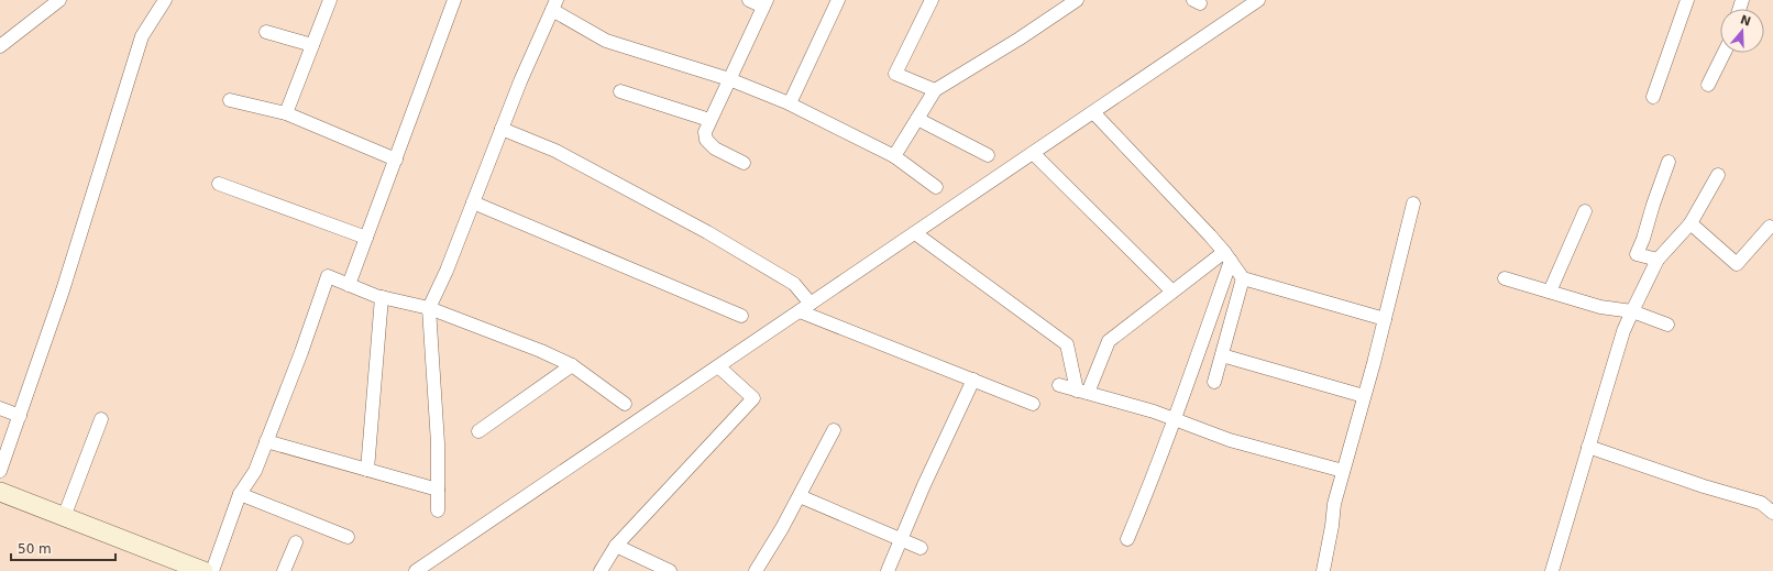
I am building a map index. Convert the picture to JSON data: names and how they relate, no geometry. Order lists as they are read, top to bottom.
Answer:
{
  "scale_bar": "50 m",
  "north": "top"
}
